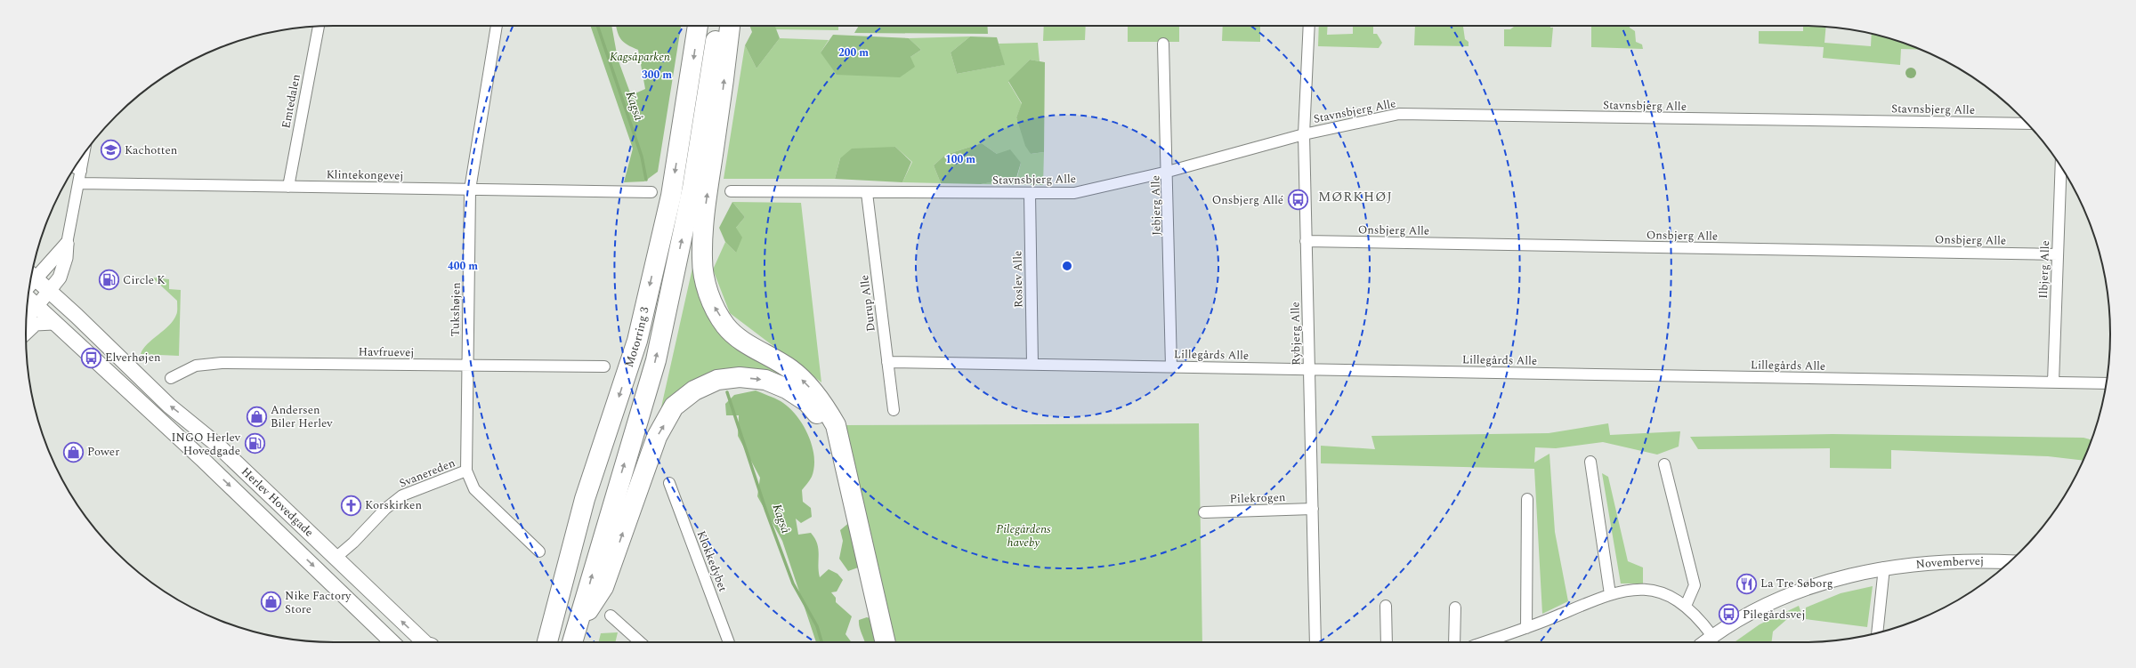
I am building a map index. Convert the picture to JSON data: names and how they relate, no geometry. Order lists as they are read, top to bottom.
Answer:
{
  "streets": {
    "highway": ["Motorring 3"],
    "main road": ["Herlev Hovedgade"],
    "street": [
      "Emtedalen",
      "Stavnsbjerg Alle",
      "Klintekongevej",
      "Jebjerg Alle",
      "Onsbjerg Alle",
      "Ilbjerg Alle",
      "Roslev Alle",
      "Durup Alle",
      "Tukshøjen",
      "Rybjerg Alle",
      "Havfruevej",
      "Lillegårds Alle",
      "Svanereden",
      "Pilekrogen",
      "Klokkedybet",
      "Novembervej"
    ]
  },
  "crossings": [
    ["Emtedalen", "Klintekongevej"],
    ["Stavnsbjerg Alle", "Jebjerg Alle"],
    ["Stavnsbjerg Alle", "Roslev Alle"],
    ["Stavnsbjerg Alle", "Durup Alle"],
    ["Stavnsbjerg Alle", "Rybjerg Alle"],
    ["Klintekongevej", "Tukshøjen"],
    ["Jebjerg Alle", "Lillegårds Alle"],
    ["Onsbjerg Alle", "Ilbjerg Alle"],
    ["Onsbjerg Alle", "Rybjerg Alle"],
    ["Ilbjerg Alle", "Lillegårds Alle"],
    ["Roslev Alle", "Lillegårds Alle"],
    ["Durup Alle", "Lillegårds Alle"],
    ["Tukshøjen", "Havfruevej"],
    ["Tukshøjen", "Svanereden"],
    ["Rybjerg Alle", "Lillegårds Alle"],
    ["Rybjerg Alle", "Pilekrogen"],
    ["Svanereden", "Herlev Hovedgade"]
  ],
  "districts": ["MØRKHØJ"],
  "water": ["Kagså"],
  "parks": ["Kagsåparken", "Pilegårdens haveby"],
  "places": {
    "school or university": ["Kachotten"],
    "bus stop": ["Onsbjerg Allé", "Elverhøjen", "Pilegårdsvej"],
    "fuel station": ["Circle K", "INGO Herlev Hovedgade"],
    "shop": ["Andersen Biler Herlev", "Power", "Nike Factory Store"],
    "church": ["Korskirken"],
    "restaurant": ["La Tre Søborg"]
  },
  "rings": [
    "200 m",
    "300 m",
    "100 m",
    "400 m"
  ]
}
